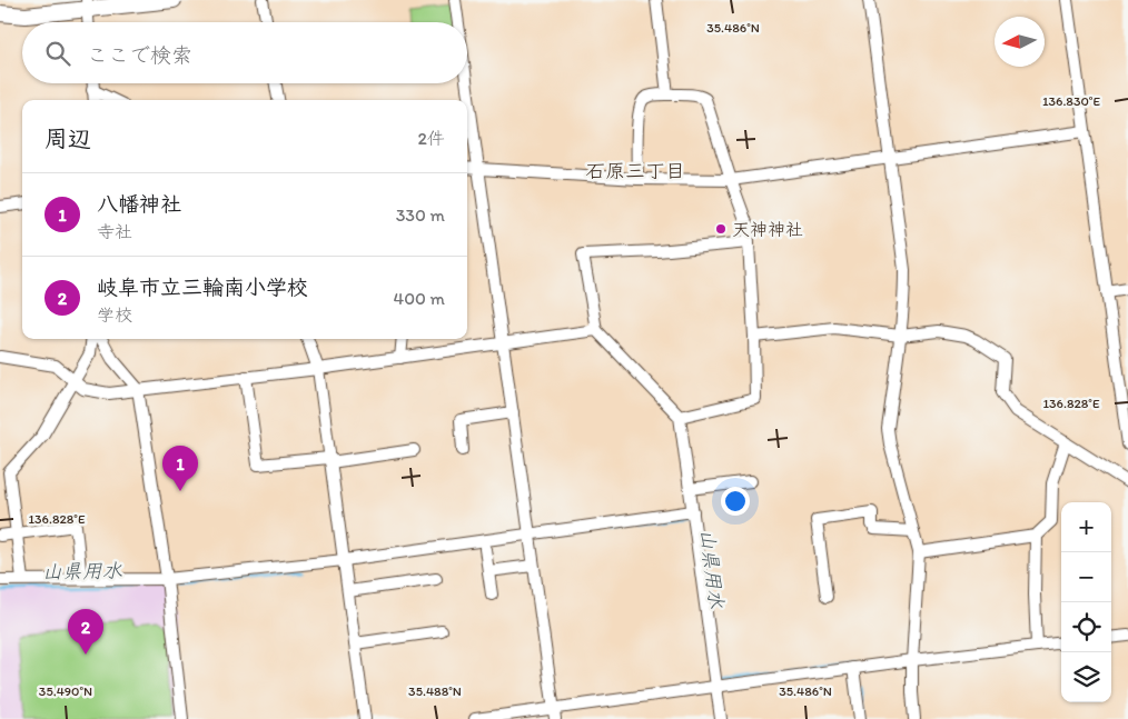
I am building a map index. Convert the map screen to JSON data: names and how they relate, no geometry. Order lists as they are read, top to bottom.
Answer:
{
  "districts": ["石原三丁目"],
  "water": ["山県用水"],
  "places": ["天神神社"],
  "north": "left",
  "page": {
    "search": "ここで検索",
    "heading": ["周辺", "2件"],
    "list": [
      {
        "mark": "1",
        "name": "八幡神社",
        "note": "寺社",
        "value": "330 m"
      },
      {
        "mark": "2",
        "name": "岐阜市立三輪南小学校",
        "note": "学校",
        "value": "400 m"
      }
    ],
    "pins": ["1", "2"],
    "map_buttons": ["+", "−"]
  },
  "coordinates": [
    "35.486°N",
    "136.830°E",
    "136.828°E",
    "35.490°N",
    "35.488°N"
  ]
}
